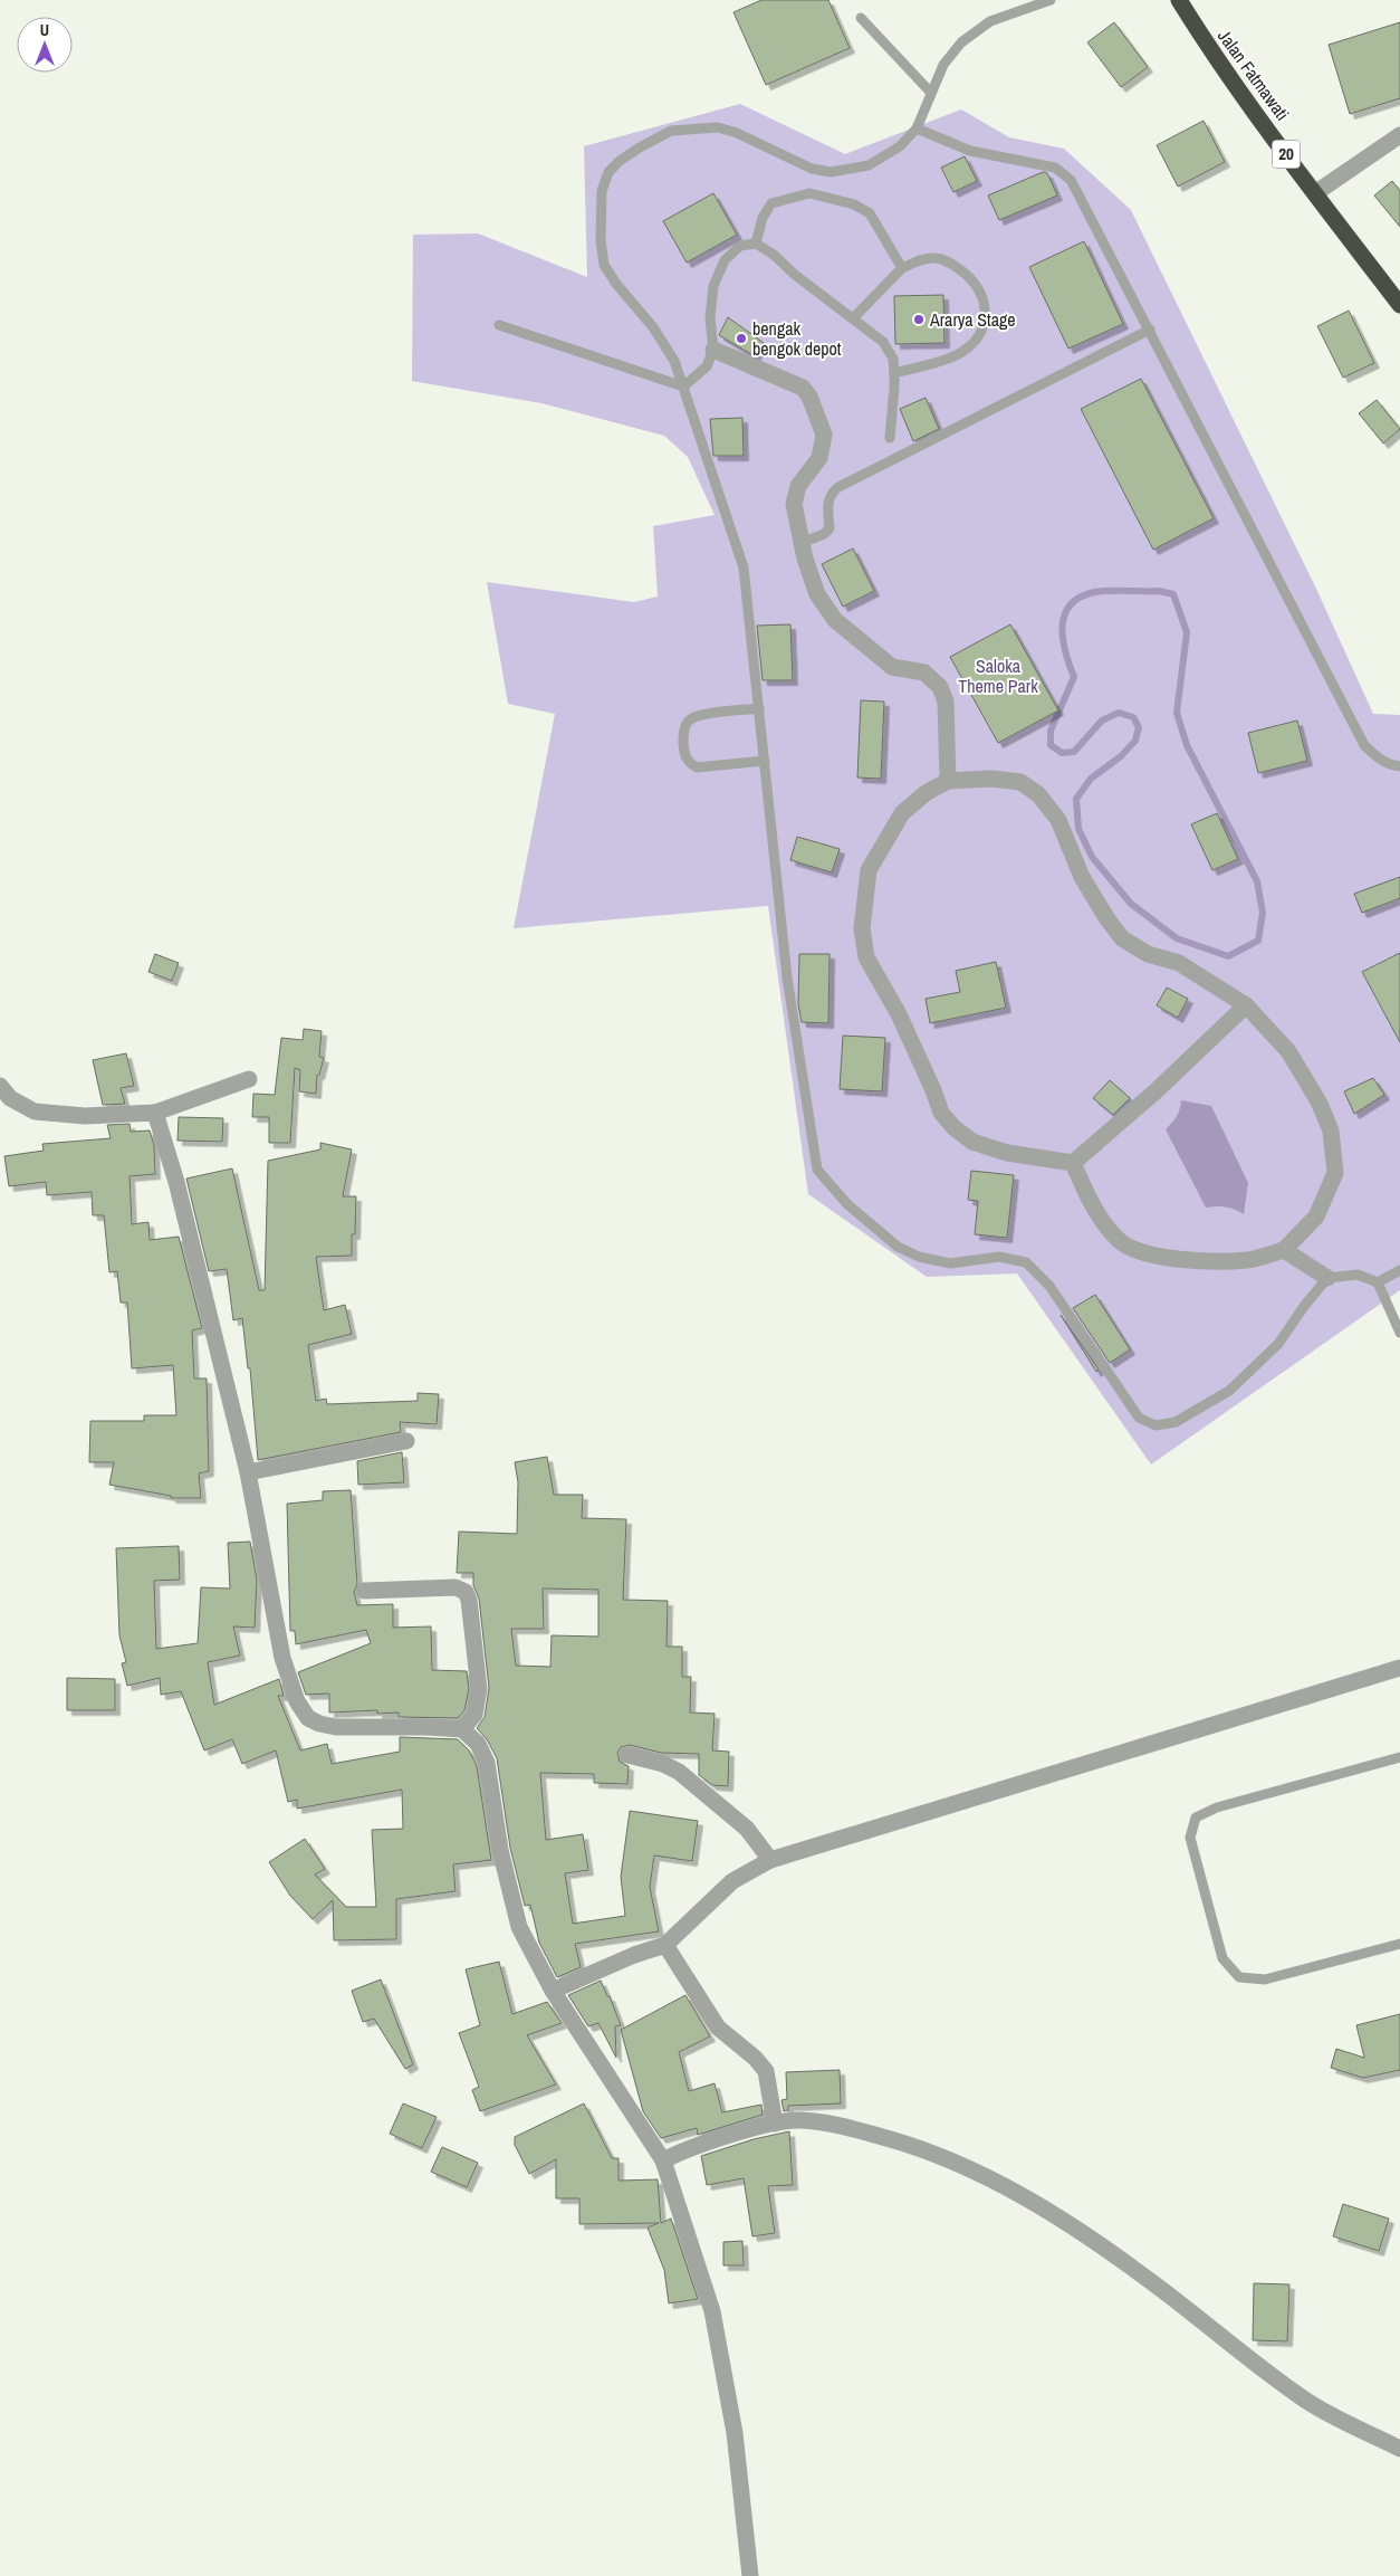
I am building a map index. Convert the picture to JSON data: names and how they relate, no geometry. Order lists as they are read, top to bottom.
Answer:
{
  "streets": {
    "highway": ["Jalan Fatmawati", "20"]
  },
  "parks": ["Saloka Theme Park"],
  "places": ["Ararya Stage", "bengak bengok depot"],
  "north": "top"
}
